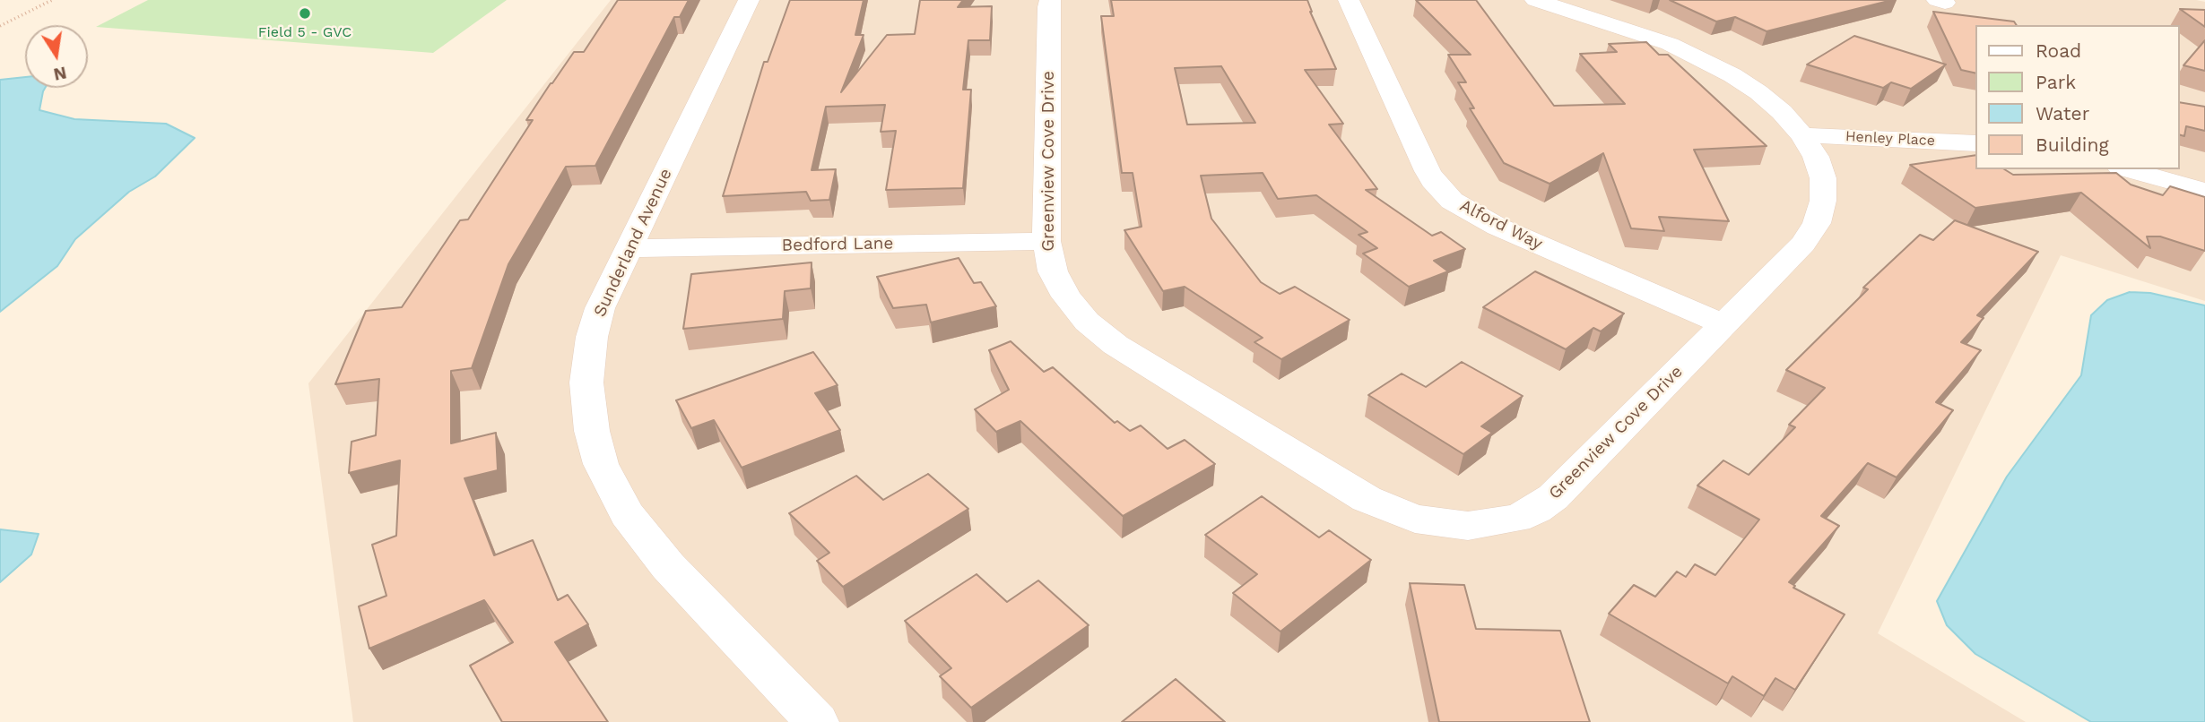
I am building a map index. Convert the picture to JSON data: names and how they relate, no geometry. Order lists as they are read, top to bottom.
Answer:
{
  "streets": {
    "street": [
      "Henley Place",
      "Greenview Cove Drive",
      "Alford Way",
      "Sunderland Avenue",
      "Bedford Lane"
    ]
  },
  "crossings": [
    ["Henley Place", "Greenview Cove Drive"],
    ["Greenview Cove Drive", "Alford Way"],
    ["Greenview Cove Drive", "Bedford Lane"],
    ["Sunderland Avenue", "Bedford Lane"]
  ],
  "places": ["Field 5 - GVC"],
  "legend": [
    "Road",
    "Park",
    "Water",
    "Building"
  ],
  "north": "bottom"
}
